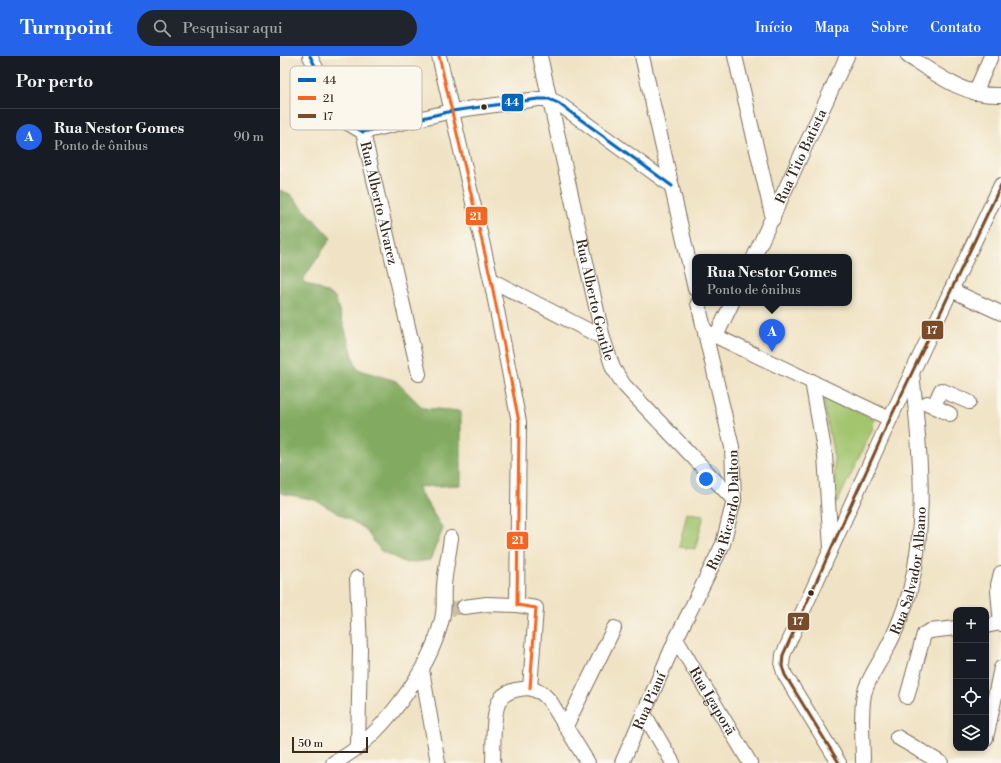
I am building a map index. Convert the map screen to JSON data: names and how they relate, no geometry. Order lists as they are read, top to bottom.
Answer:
{
  "streets": {
    "street": [
      "Rua Tito Batista",
      "Rua Alberto Alvarez",
      "Rua Alberto Gentile",
      "Rua Ricardo Dalton",
      "Rua Salvador Albano",
      "Rua Piauí",
      "Rua Igaporã"
    ]
  },
  "crossings": [
    ["Rua Alberto Alvarez", "Rua Alberto Gentile"],
    ["Rua Alberto Gentile", "Rua Ricardo Dalton"],
    ["Rua Ricardo Dalton", "Rua Piauí"],
    ["Rua Ricardo Dalton", "Rua Igaporã"],
    ["Rua Piauí", "Rua Igaporã"]
  ],
  "lines": ["transit line 44", "transit line 21", "transit line 17"],
  "legend": ["44", "21", "17"],
  "scale_bar": "50 m",
  "page": {
    "header": "Turnpoint",
    "search": "Pesquisar aqui",
    "nav": [
      "Início",
      "Mapa",
      "Sobre",
      "Contato"
    ],
    "heading": "Por perto",
    "list": [
      {
        "mark": "A",
        "name": "Rua Nestor Gomes",
        "note": "Ponto de ônibus",
        "value": "90 m"
      }
    ],
    "popup": ["Rua Nestor Gomes", "Ponto de ônibus"],
    "pins": "A",
    "map_buttons": ["+", "−"],
    "scale": "50 m"
  }
}
